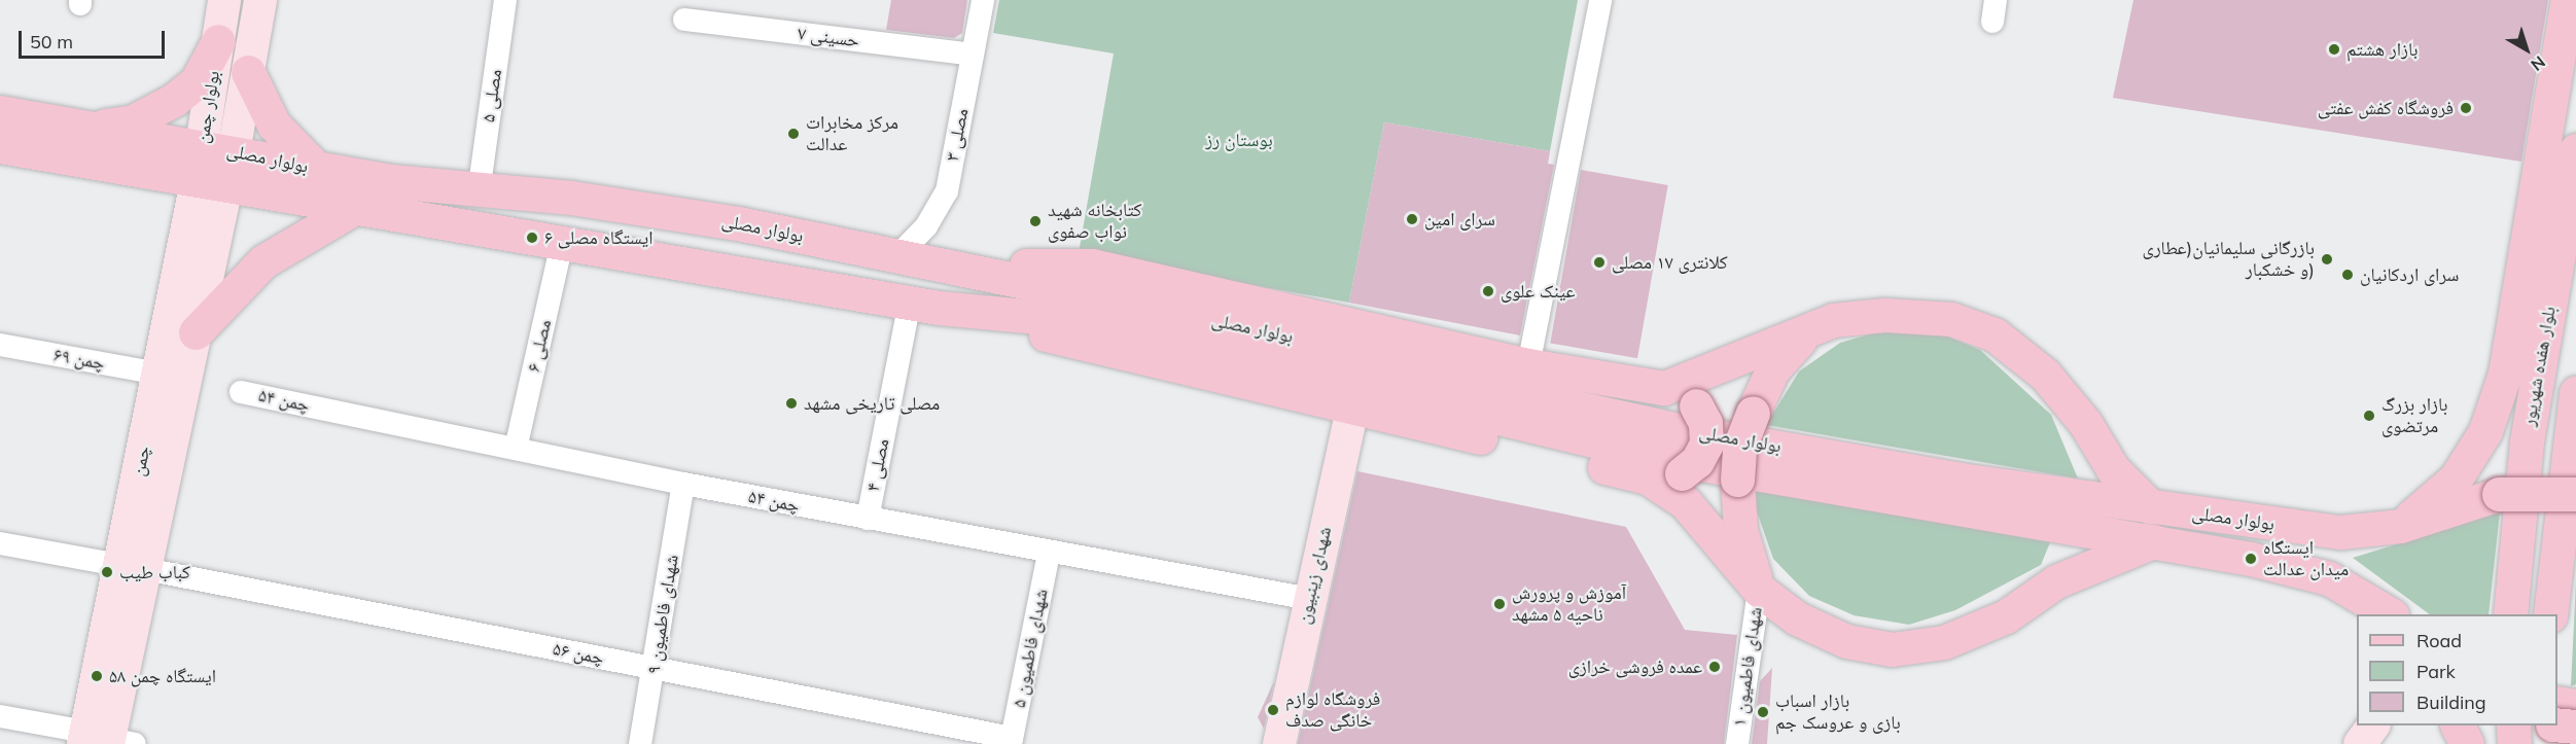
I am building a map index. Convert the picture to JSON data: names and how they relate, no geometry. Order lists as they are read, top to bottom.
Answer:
{
  "streets": {
    "main road": [
      "بولوار چمن",
      "بولوار مصلی",
      "بلوار هفده شهریور",
      "چمن",
      "شهدای زینبیون"
    ],
    "street": [
      "حسینی ۷",
      "مصلی ۵",
      "مصلی ۳",
      "مصلی ۶",
      "چمن ۶۹",
      "چمن ۵۴",
      "مصلی ۴",
      "شهدای فاطمیون ۹",
      "شهدای فاطمیون ۵",
      "چمن ۵۶",
      "شهدای فاطمیون ۱"
    ]
  },
  "crossings": [
    ["حسینی ۷", "مصلی ۳"],
    ["مصلی ۵", "بولوار مصلی"],
    ["بولوار چمن", "بولوار مصلی"],
    ["بولوار چمن", "چمن"],
    ["مصلی ۳", "بولوار مصلی"],
    ["بولوار مصلی", "مصلی ۶"],
    ["بولوار مصلی", "چمن"],
    ["بولوار مصلی", "مصلی ۴"],
    ["مصلی ۶", "چمن ۵۴"],
    ["چمن ۶۹", "چمن"],
    ["چمن ۵۴", "مصلی ۴"],
    ["چمن ۵۴", "شهدای زینبیون"],
    ["چمن ۵۴", "شهدای فاطمیون ۹"],
    ["چمن ۵۴", "شهدای فاطمیون ۵"],
    ["چمن", "چمن ۵۶"],
    ["شهدای فاطمیون ۹", "چمن ۵۶"],
    ["شهدای فاطمیون ۵", "چمن ۵۶"]
  ],
  "parks": ["بوستان رز"],
  "places": [
    "بازار هشتم",
    "فروشگاه کفش عفتی",
    "مرکز مخابرات عدالت",
    "سرای امین",
    "کتابخانه شهید نواب صفوی",
    "ایستگاه مصلی ۶",
    "بازرگانی سلیمانیان(عطاری و خشکبار)",
    "کلانتری ۱۷ مصلی",
    "سرای اردکانیان",
    "عینک علوی",
    "مصلی تاریخی مشهد",
    "بازار بزرگ مرتضوی",
    "ایستگاه میدان عدالت",
    "کباب طیب",
    "آموزش و پرورش ناحیه ۵ مشهد",
    "عمده فروشی خرازی",
    "ایستگاه چمن ۵۸",
    "فروشگاه لوازم خانگی صدف",
    "بازار اسباب بازی و عروسک جم"
  ],
  "legend": ["Road", "Park", "Building"],
  "scale_bar": "50 m",
  "north": "bottom right"
}
